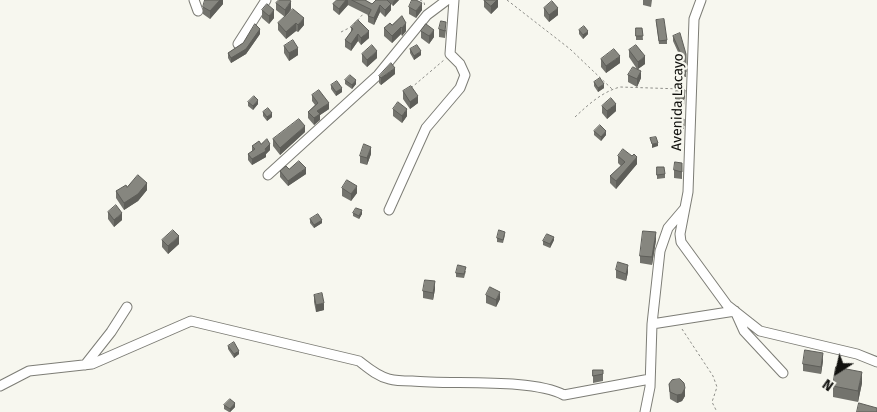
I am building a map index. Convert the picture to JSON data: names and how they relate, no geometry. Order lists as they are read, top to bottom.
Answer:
{
  "streets": {
    "street": ["Avenida Lacayo"]
  },
  "north": "bottom left"
}
